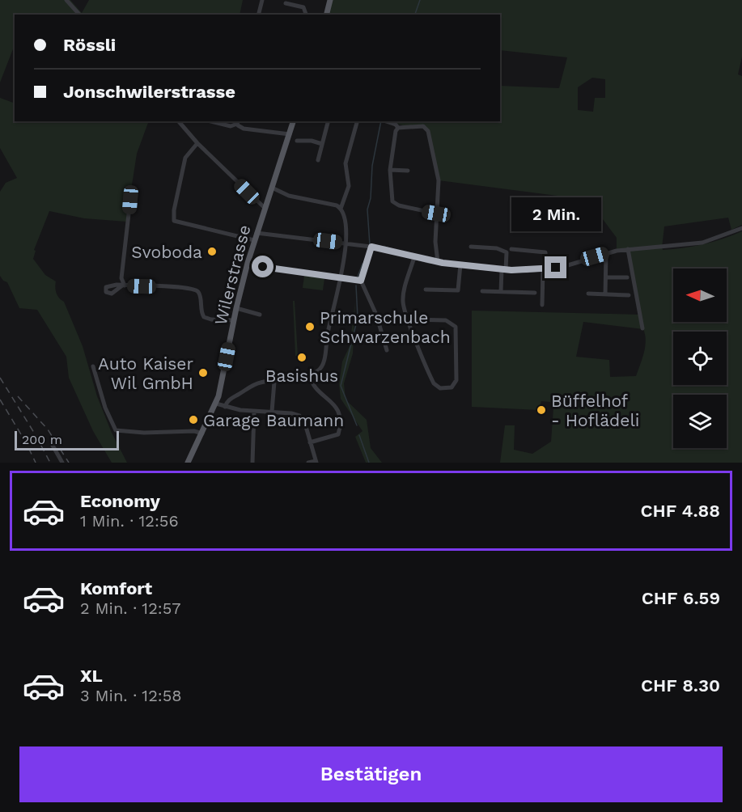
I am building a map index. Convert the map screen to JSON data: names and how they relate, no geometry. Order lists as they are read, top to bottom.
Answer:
{
  "streets": {
    "main road": ["Wilerstrasse"]
  },
  "places": [
    "Svoboda",
    "Primarschule Schwarzenbach",
    "Basishus",
    "Auto Kaiser Wil GmbH",
    "Büffelhof - Hoflädeli",
    "Garage Baumann"
  ],
  "scale_bar": "200 m",
  "north": "left",
  "page": {
    "banner": ["Rössli", "Jonschwilerstrasse"],
    "bubble": "2 Min.",
    "scale": "200 m",
    "list": [
      {
        "name": "Economy",
        "note": "1 Min. · 12:56",
        "value": "CHF 4.88"
      },
      {
        "name": "Komfort",
        "note": "2 Min. · 12:57",
        "value": "CHF 6.59"
      },
      {
        "name": "XL",
        "note": "3 Min. · 12:58",
        "value": "CHF 8.30"
      }
    ],
    "buttons": "Bestätigen"
  }
}
